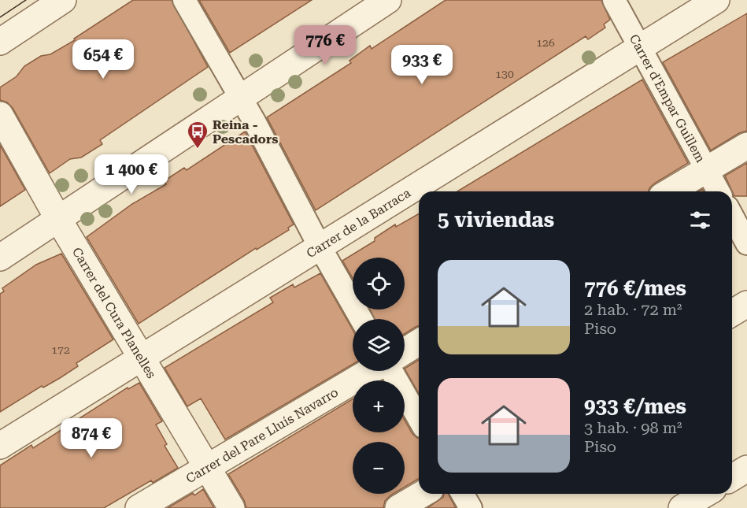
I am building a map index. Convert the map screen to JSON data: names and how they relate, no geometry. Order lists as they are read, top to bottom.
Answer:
{
  "streets": {
    "street": [
      "Carrer d'Empar Guillem",
      "Carrer de la Barraca",
      "Carrer del Cura Planelles",
      "Carrer del Pare Lluís Navarro"
    ]
  },
  "crossings": [
    ["Carrer d'Empar Guillem", "Carrer de la Barraca"],
    ["Carrer de la Barraca", "Carrer del Cura Planelles"],
    ["Carrer del Cura Planelles", "Carrer del Pare Lluís Navarro"]
  ],
  "places": {
    "bus stop": ["Reina - Pescadors"]
  },
  "house_numbers": ["126", "130", "172"],
  "page": {
    "price": [
      "776 €",
      "654 €",
      "933 €",
      "1 400 €",
      "874 €"
    ],
    "heading": "5 viviendas",
    "list": [
      {
        "name": "776 €/mes",
        "note": "2 hab. · 72 m² · Piso"
      },
      {
        "name": "933 €/mes",
        "note": "3 hab. · 98 m² · Piso"
      }
    ],
    "map_buttons": ["+", "−"]
  }
}
